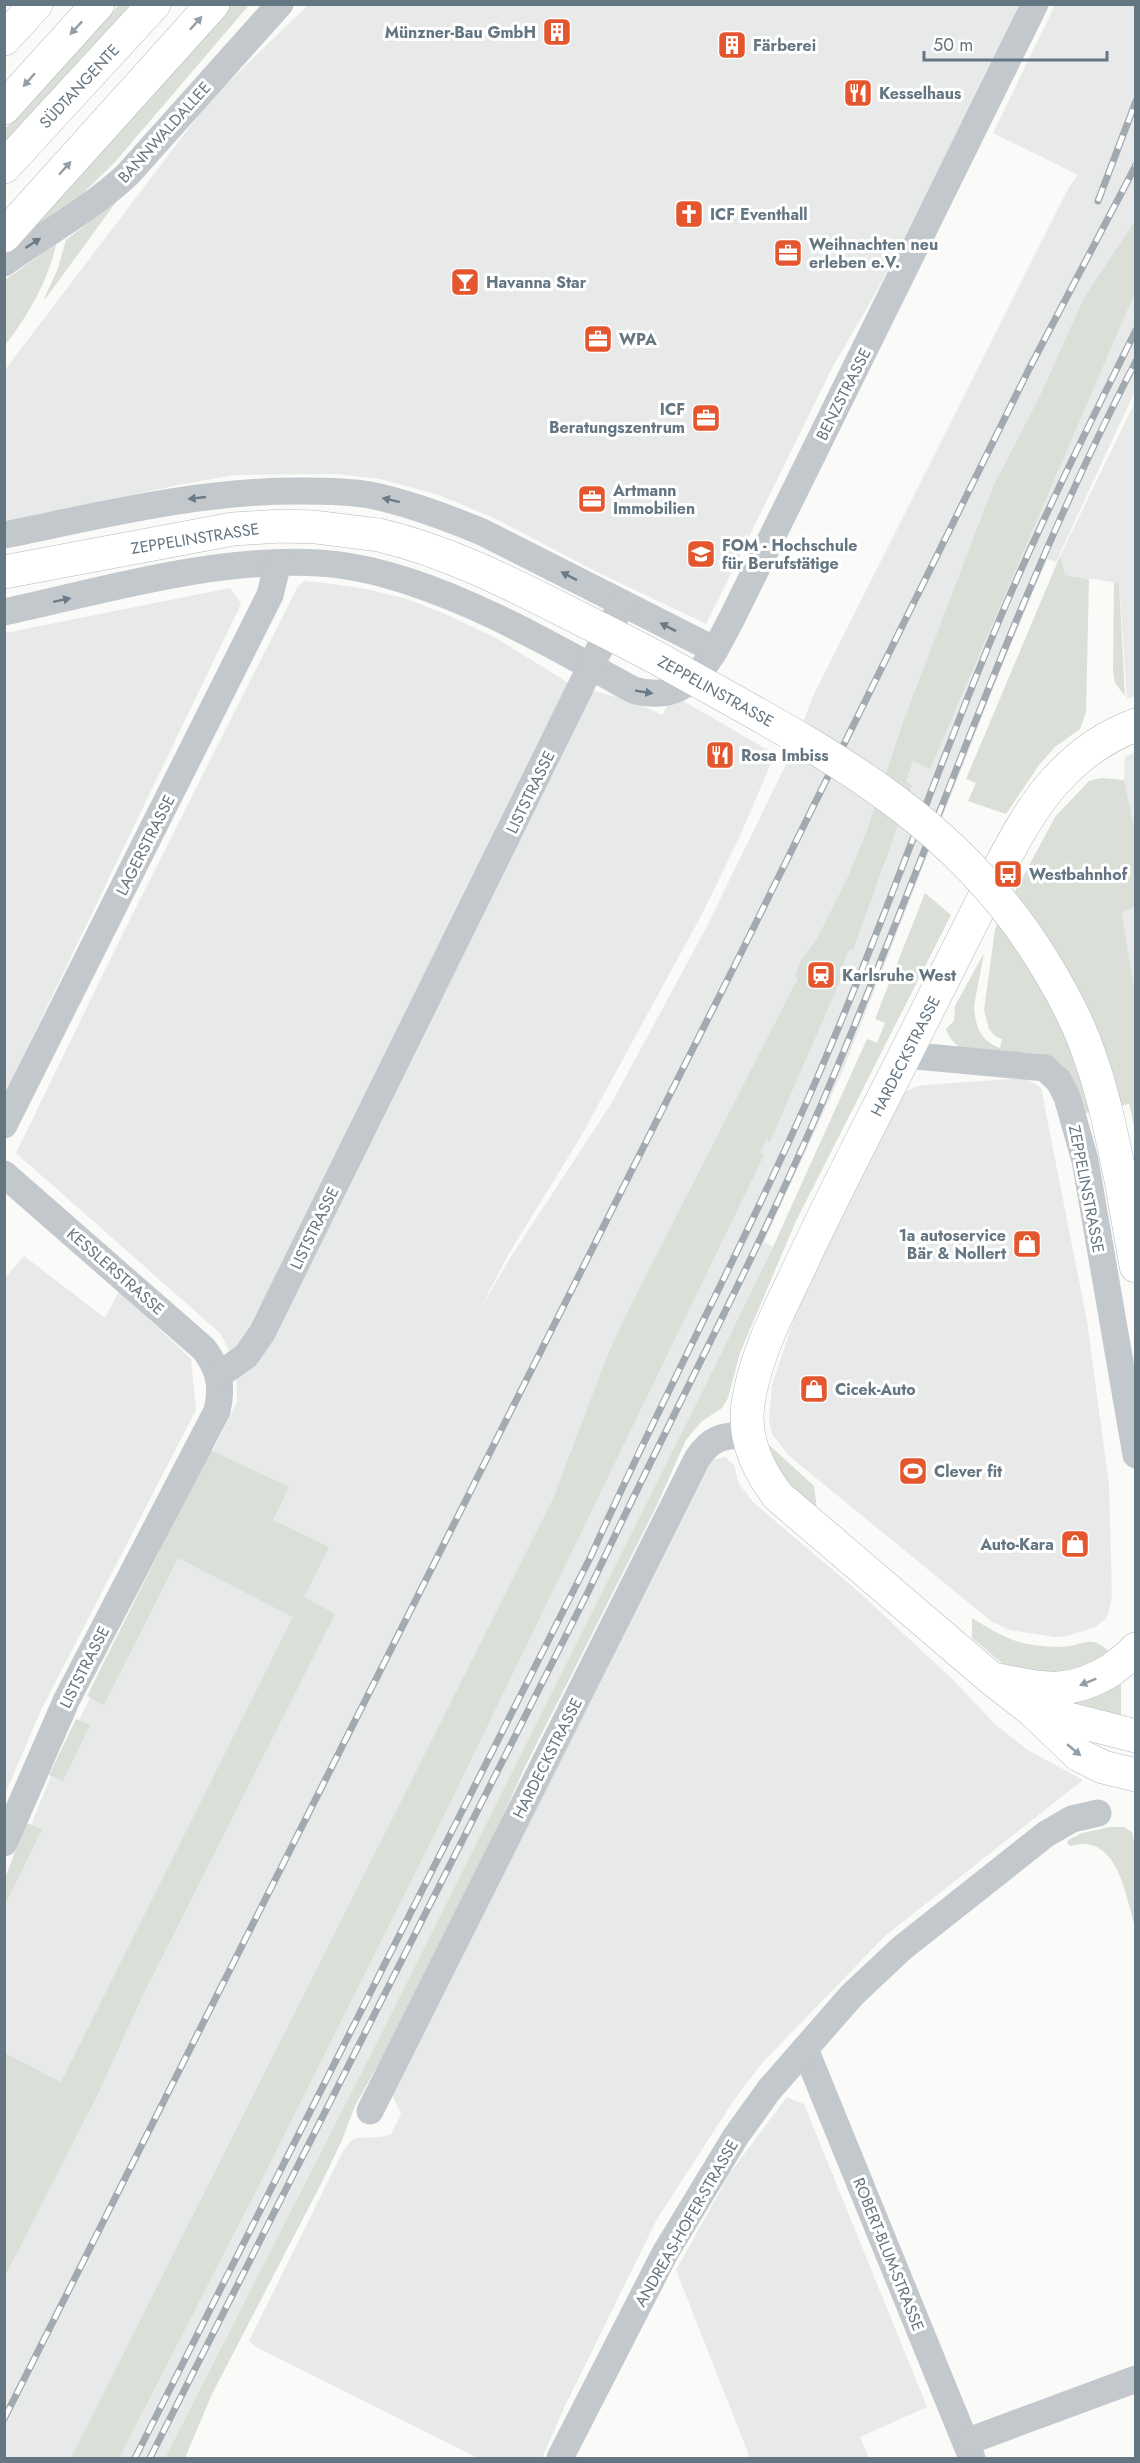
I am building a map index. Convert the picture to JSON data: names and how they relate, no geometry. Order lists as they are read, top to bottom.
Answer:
{
  "streets": {
    "main road": ["SÜDTANGENTE", "ZEPPELINSTRASSE", "HARDECKSTRASSE"],
    "street": [
      "BANNWALDALLEE",
      "BENZSTRASSE",
      "LISTSTRASSE",
      "LAGERSTRASSE",
      "KESSLERSTRASSE",
      "ANDREAS-HOFER-STRASSE",
      "ROBERT-BLUM-STRASSE"
    ]
  },
  "crossings": [
    ["BENZSTRASSE", "ZEPPELINSTRASSE"],
    ["BENZSTRASSE", "LISTSTRASSE"],
    ["ZEPPELINSTRASSE", "LISTSTRASSE"],
    ["ZEPPELINSTRASSE", "LAGERSTRASSE"],
    ["ZEPPELINSTRASSE", "HARDECKSTRASSE"],
    ["LISTSTRASSE", "KESSLERSTRASSE"],
    ["ANDREAS-HOFER-STRASSE", "ROBERT-BLUM-STRASSE"]
  ],
  "one_way": ["BANNWALDALLEE"],
  "places": {
    "building": ["Münzner-Bau GmbH", "Färberei"],
    "restaurant": ["Kesselhaus", "Rosa Imbiss"],
    "church": ["ICF Eventhall"],
    "office": [
      "Weihnachten neu erleben e.V.",
      "WPA",
      "ICF Beratungszentrum",
      "Artmann Immobilien"
    ],
    "bar": ["Havanna Star"],
    "school or university": ["FOM - Hochschule für Berufstätige"],
    "bus stop": ["Westbahnhof"],
    "station": ["Karlsruhe West"],
    "shop": ["1a autoservice Bär & Nollert", "Cicek-Auto", "Auto-Kara"],
    "sports": ["Clever fit"]
  },
  "scale_bar": "50 m"
}
